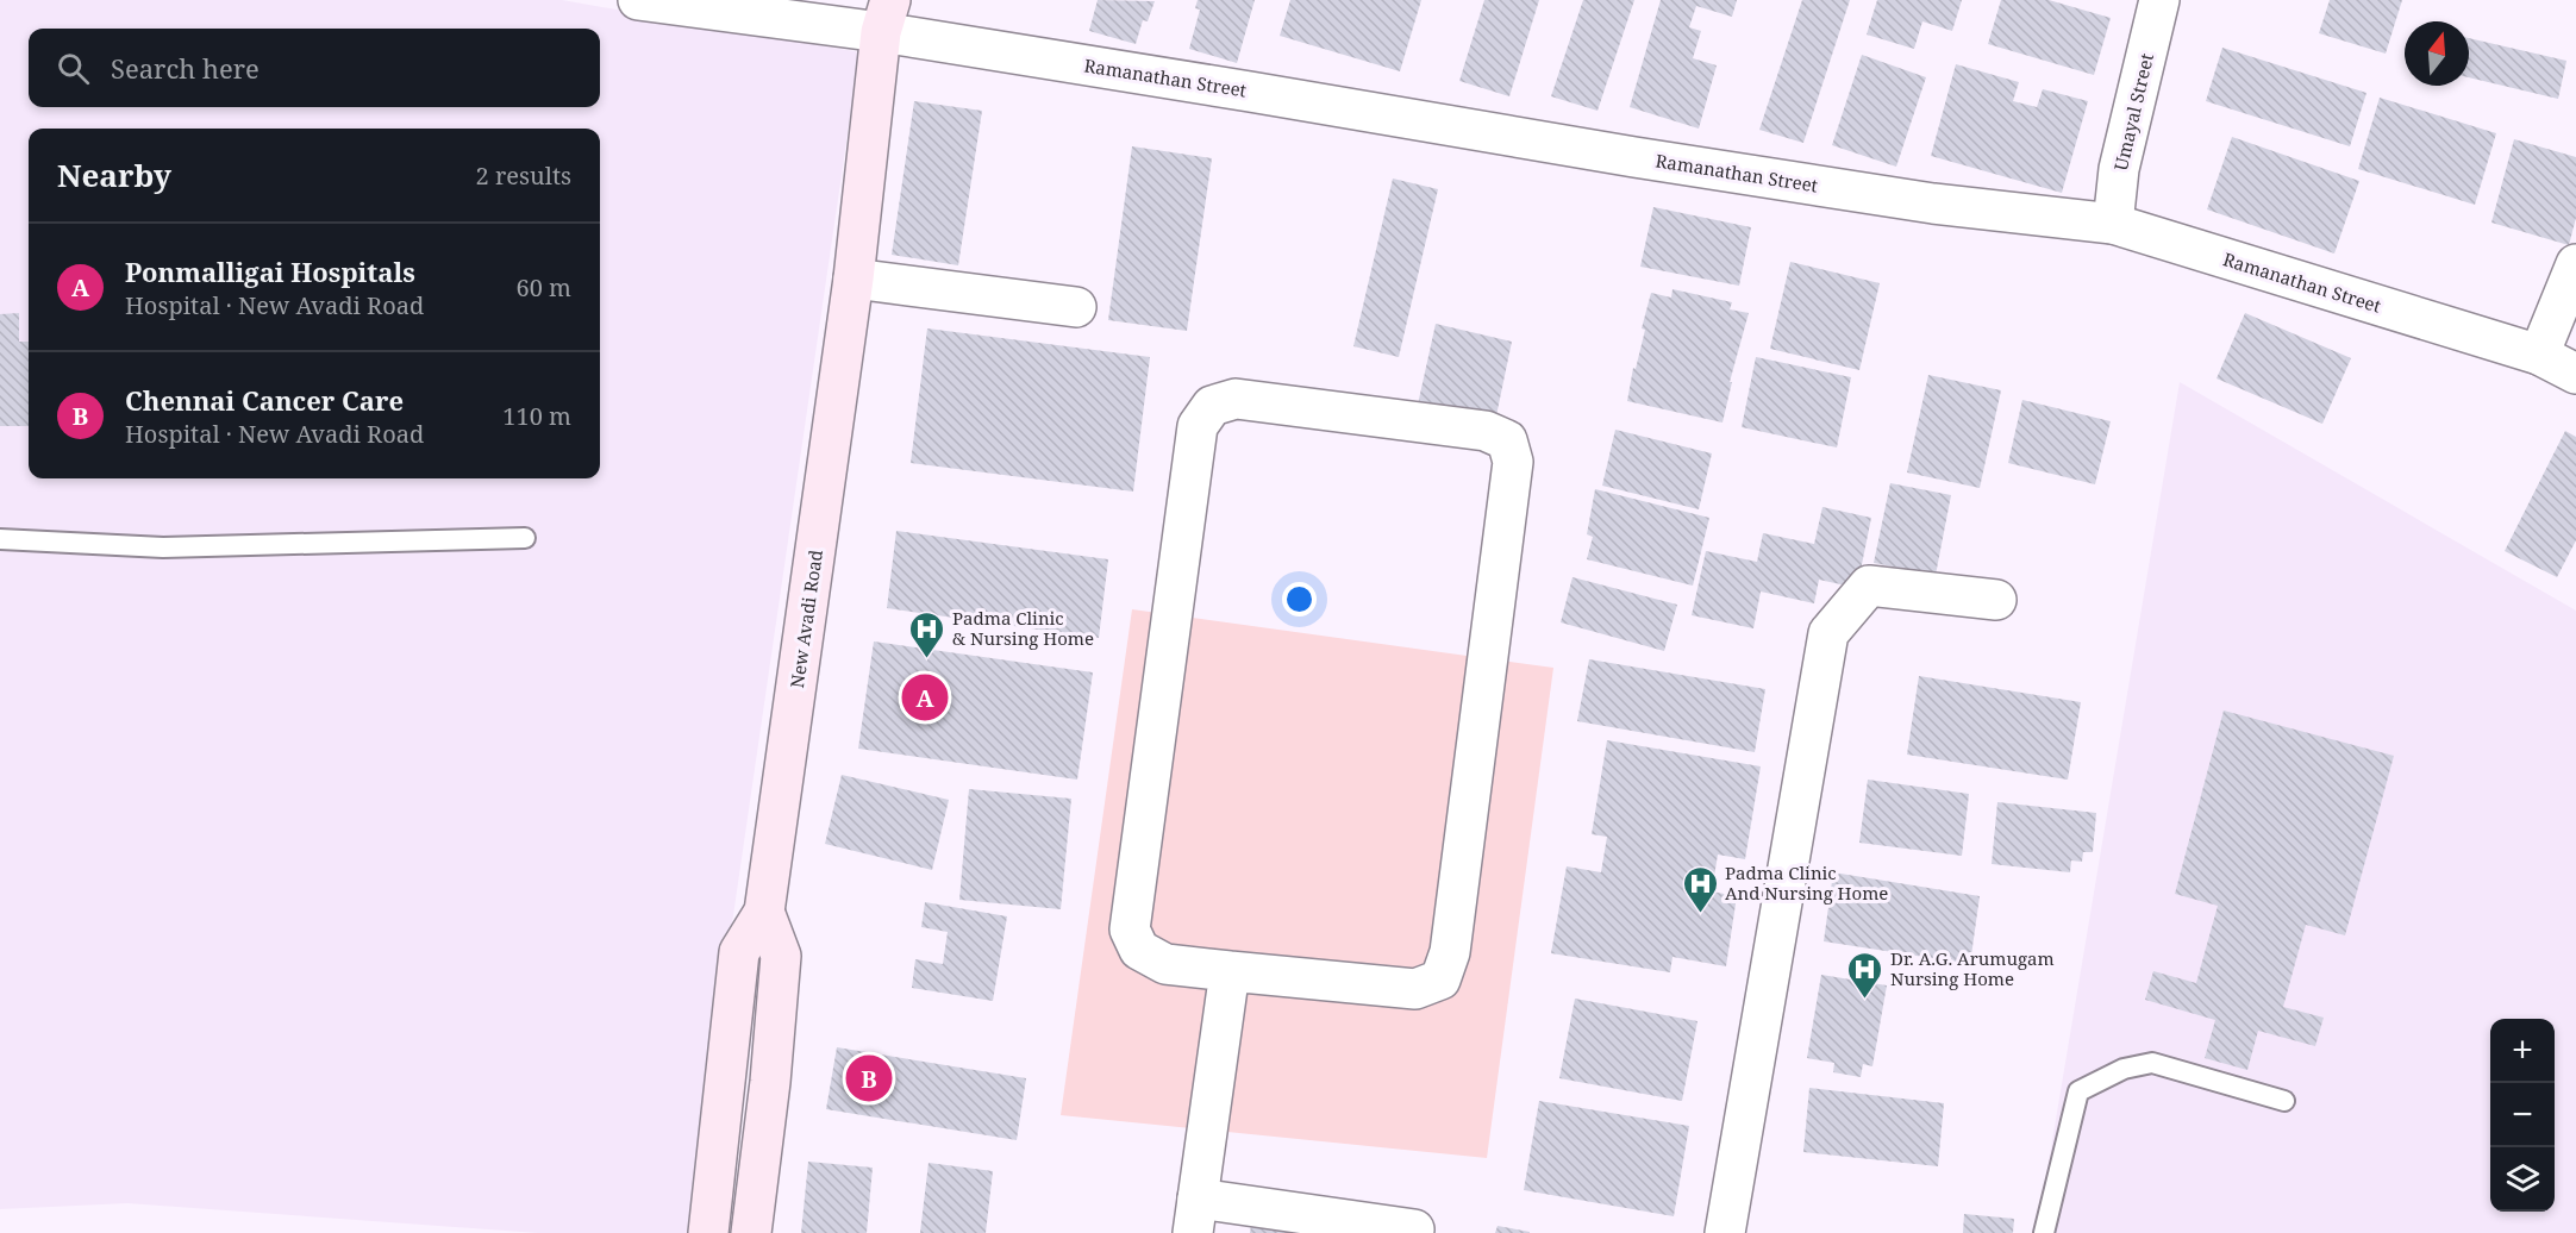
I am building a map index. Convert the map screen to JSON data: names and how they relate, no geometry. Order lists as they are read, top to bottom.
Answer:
{
  "streets": {
    "main road": ["New Avadi Road"],
    "street": ["Ramanathan Street", "Umayal Street"]
  },
  "crossings": [
    ["Ramanathan Street", "Umayal Street"],
    ["Ramanathan Street", "New Avadi Road"]
  ],
  "places": {
    "hospital": ["Padma Clinic & Nursing Home", "Padma Clinic And Nursing Home", "Dr. A.G. Arumugam Nursing Home"]
  },
  "north": "top",
  "page": {
    "search": "Search here",
    "heading": ["Nearby", "2 results"],
    "list": [
      {
        "mark": "A",
        "name": "Ponmalligai Hospitals",
        "note": "Hospital · New Avadi Road",
        "value": "60 m"
      },
      {
        "mark": "B",
        "name": "Chennai Cancer Care",
        "note": "Hospital · New Avadi Road",
        "value": "110 m"
      }
    ],
    "pins": ["A", "B"],
    "map_buttons": ["+", "−"]
  }
}
